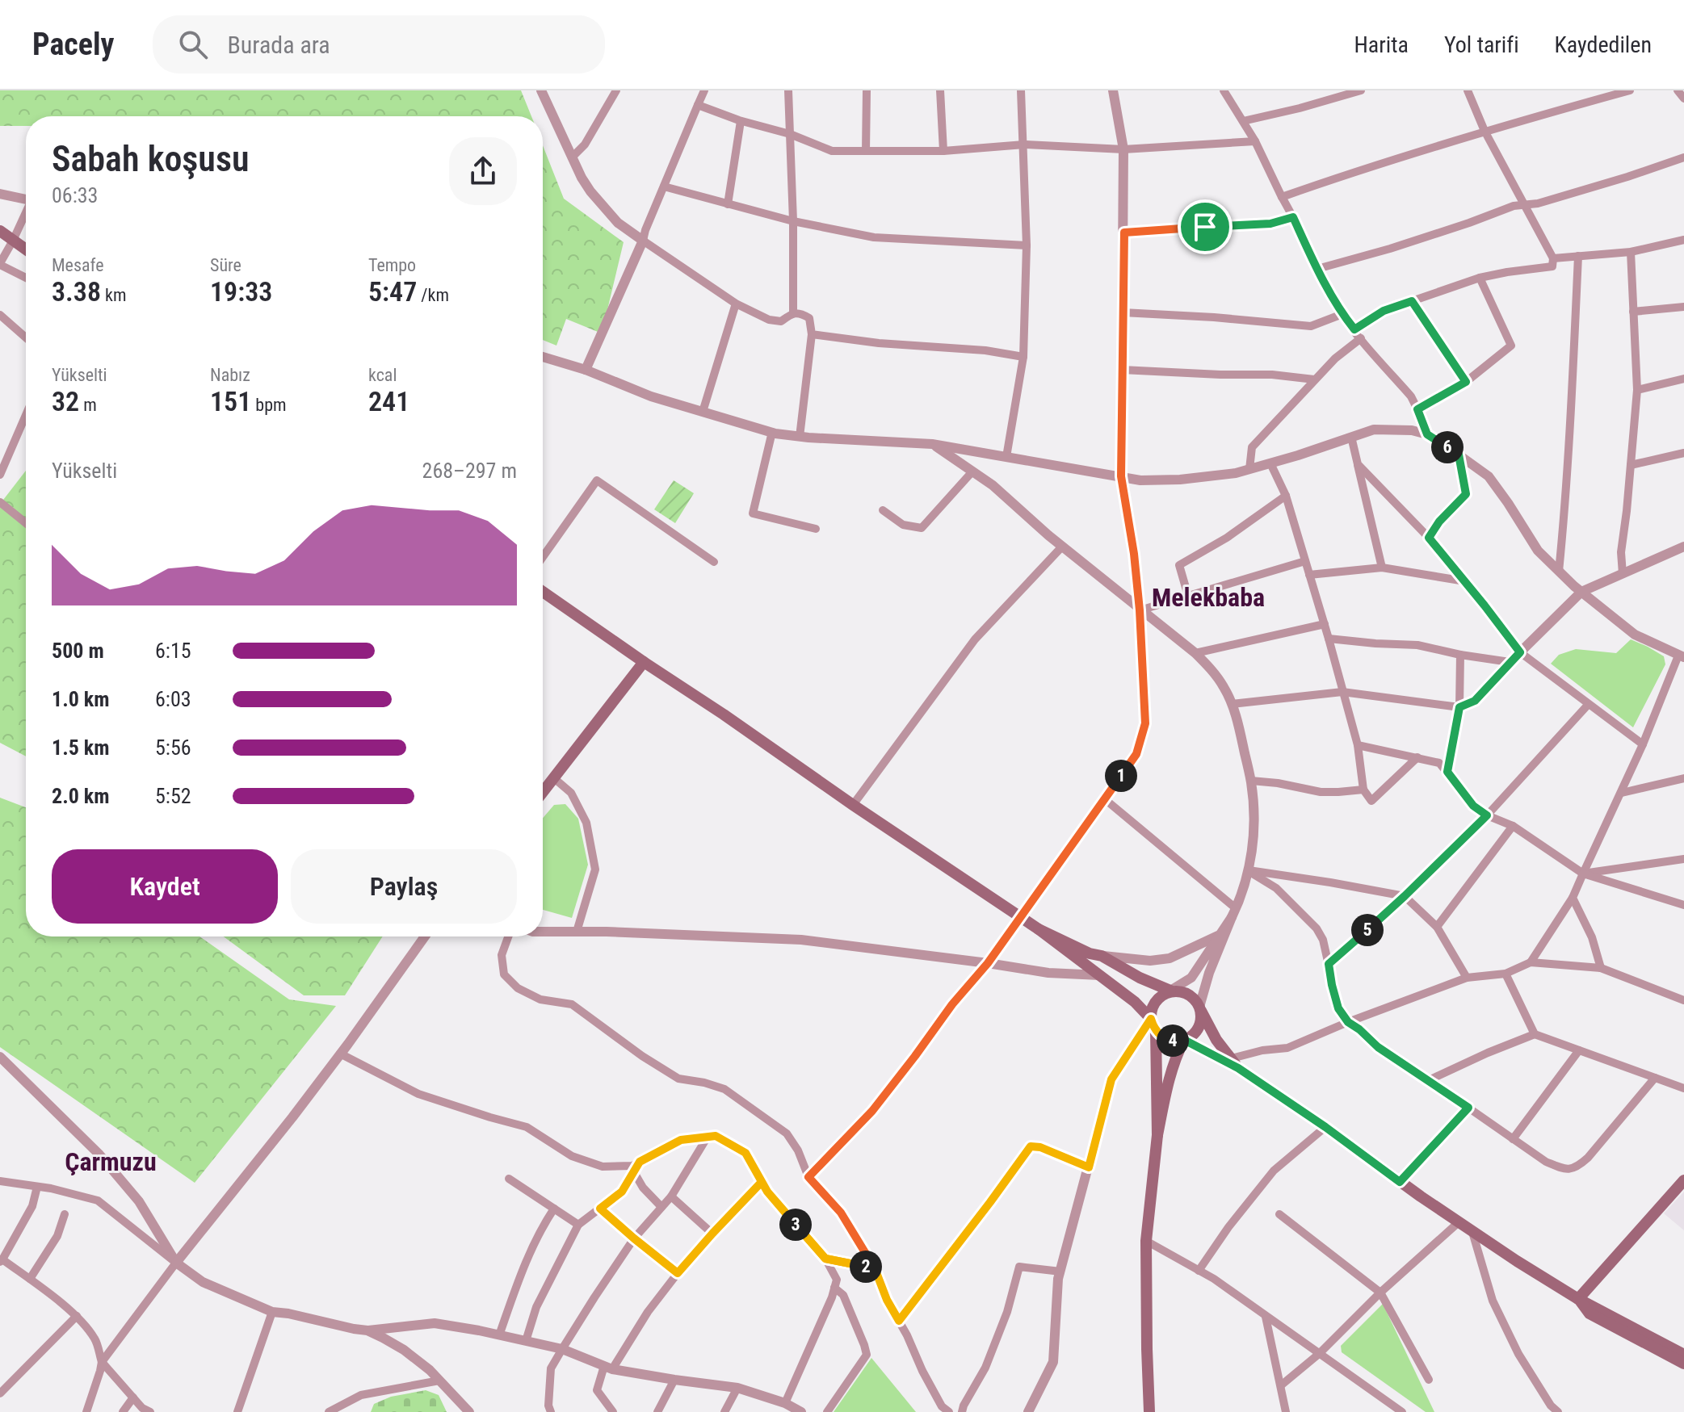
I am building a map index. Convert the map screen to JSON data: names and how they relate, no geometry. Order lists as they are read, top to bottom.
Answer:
{
  "districts": ["Melekbaba", "Çarmuzu"],
  "page": {
    "header": "Pacely",
    "search": "Burada ara",
    "nav": ["Harita", "Yol tarifi", "Kaydedilen"],
    "heading": ["Sabah koşusu", "06:33"],
    "stats": [
      ["Mesafe", "3.38 km"],
      ["Süre", "19:33"],
      ["Tempo", "5:47 /km"],
      ["Yükselti", "32 m"],
      ["Nabız", "151 bpm"],
      ["kcal", "241"]
    ],
    "pins": [
      "6",
      "1",
      "5",
      "4",
      "3",
      "2"
    ],
    "chart": ["Yükselti", "268–297 m"],
    "list": [
      {
        "name": "500 m",
        "note": "6:15"
      },
      {
        "name": "1.0 km",
        "note": "6:03"
      },
      {
        "name": "1.5 km",
        "note": "5:56"
      },
      {
        "name": "2.0 km",
        "note": "5:52"
      }
    ],
    "buttons": ["Kaydet", "Paylaş"]
  }
}
